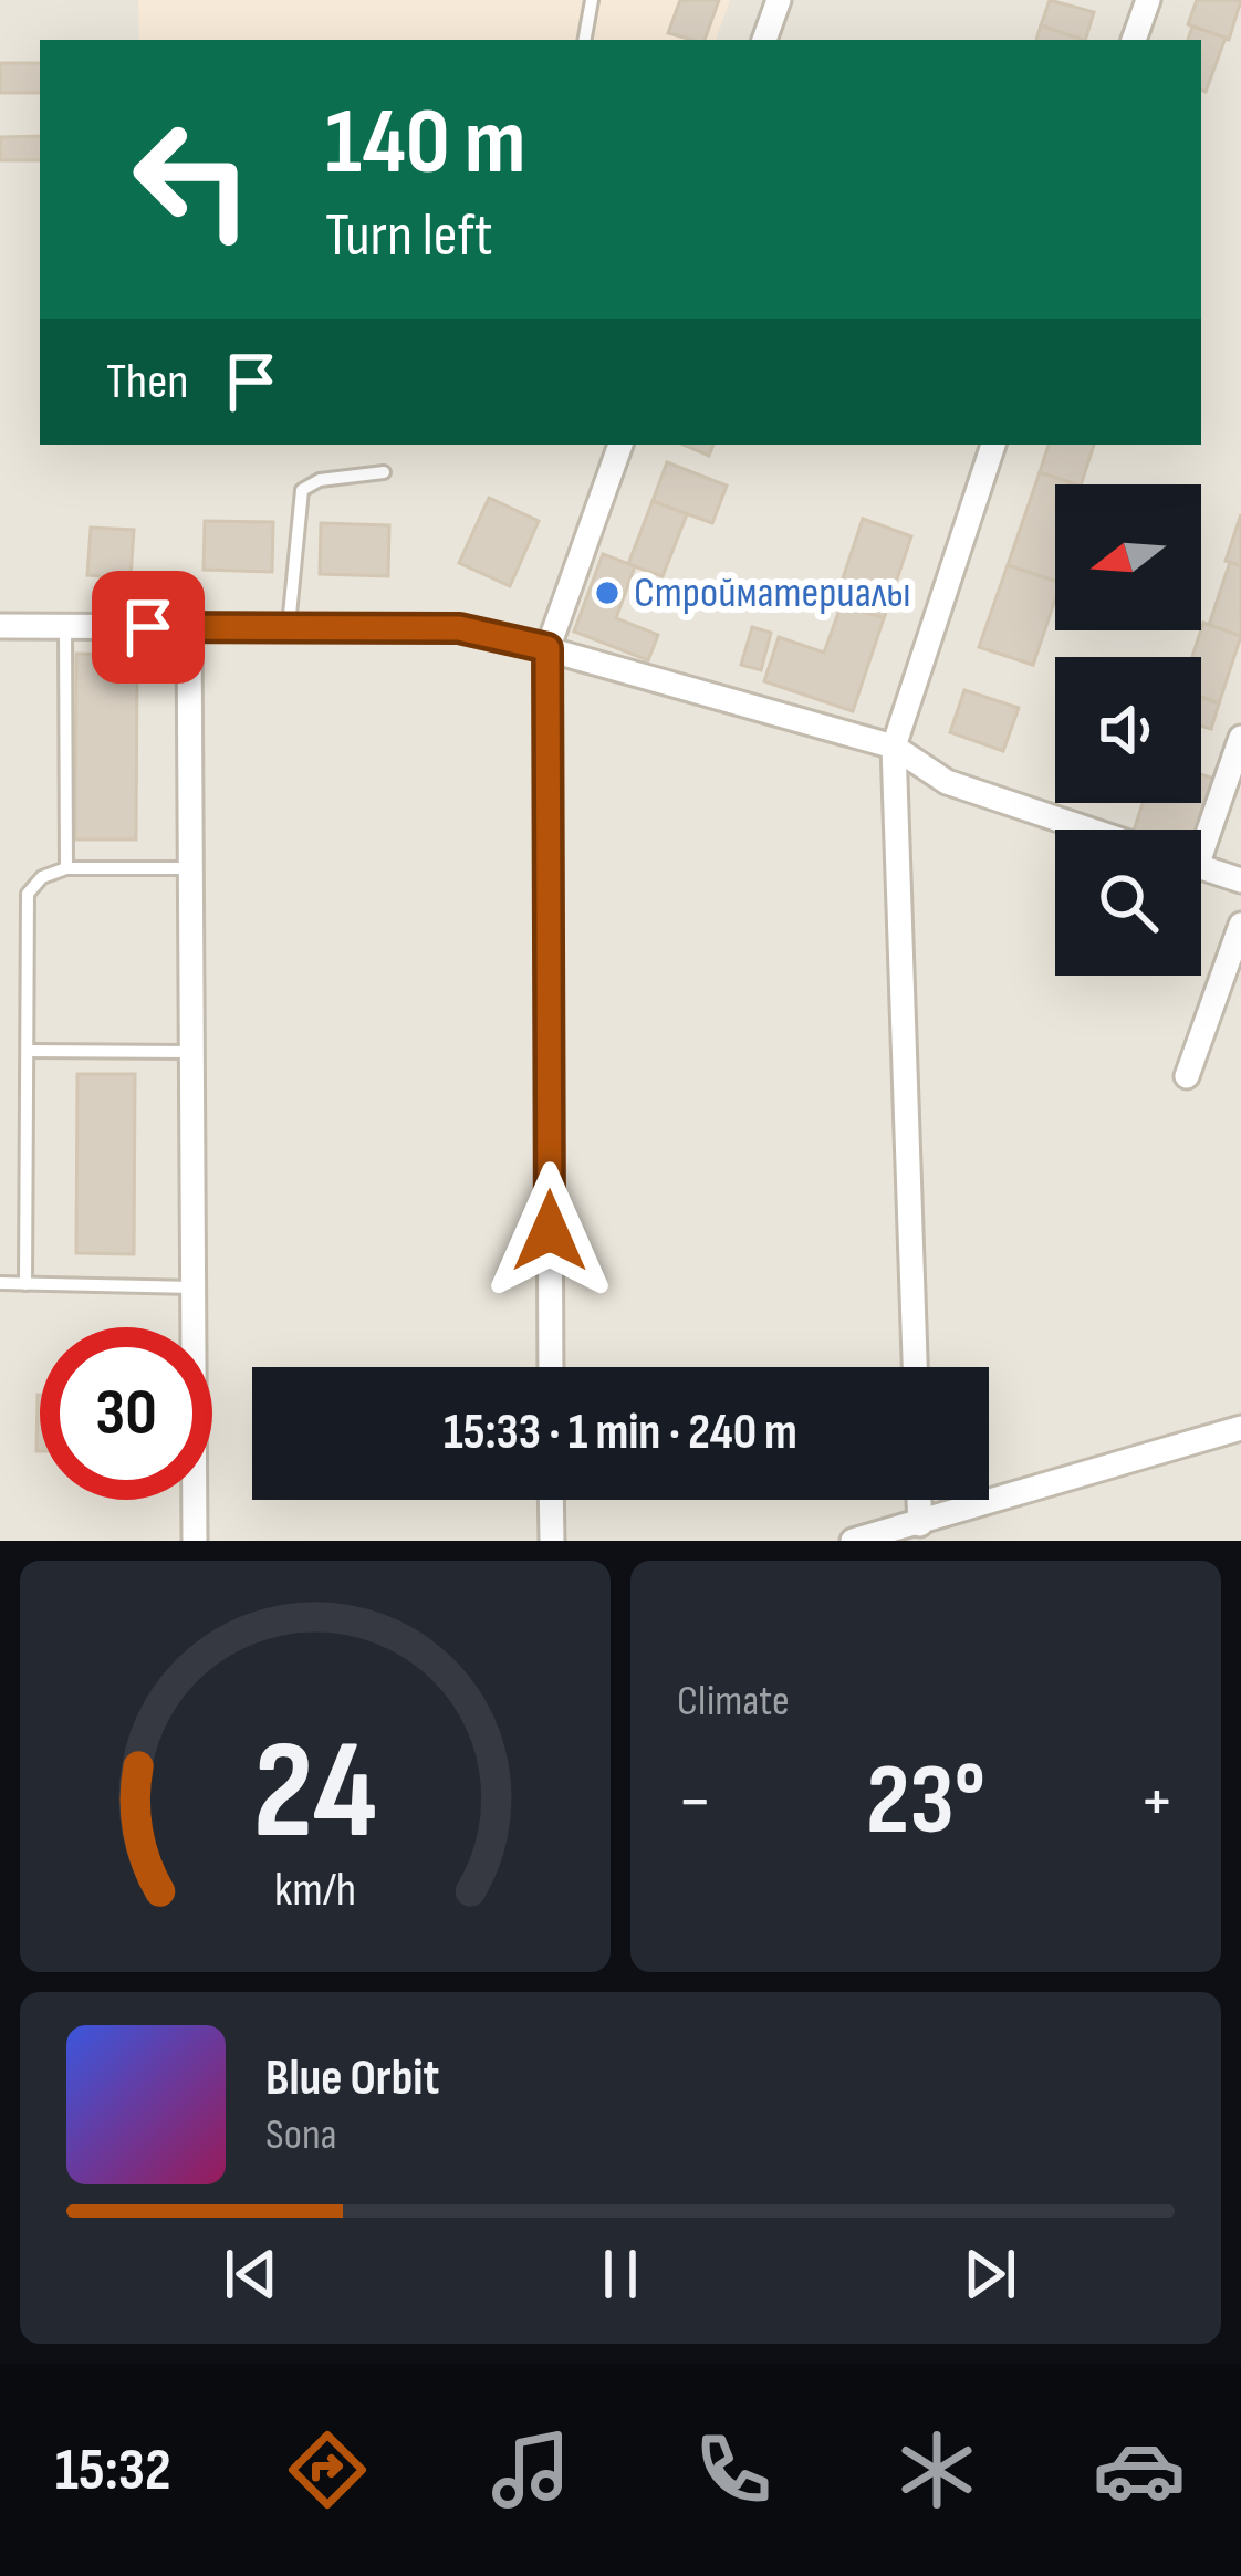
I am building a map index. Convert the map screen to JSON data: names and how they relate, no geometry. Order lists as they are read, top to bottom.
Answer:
{
  "places": ["Стройматериалы"],
  "north": "left",
  "page": {
    "turn": ["140 m", "Turn left"],
    "then": "Then",
    "limit": "30",
    "trip": "15:33 · 1 min · 240 m",
    "tile": "Climate",
    "heat": ["−", "23°", "+"],
    "song": ["Blue Orbit", "Sona"],
    "tabs": "15:32",
    "gauge": ["24", "km/h"]
  }
}
